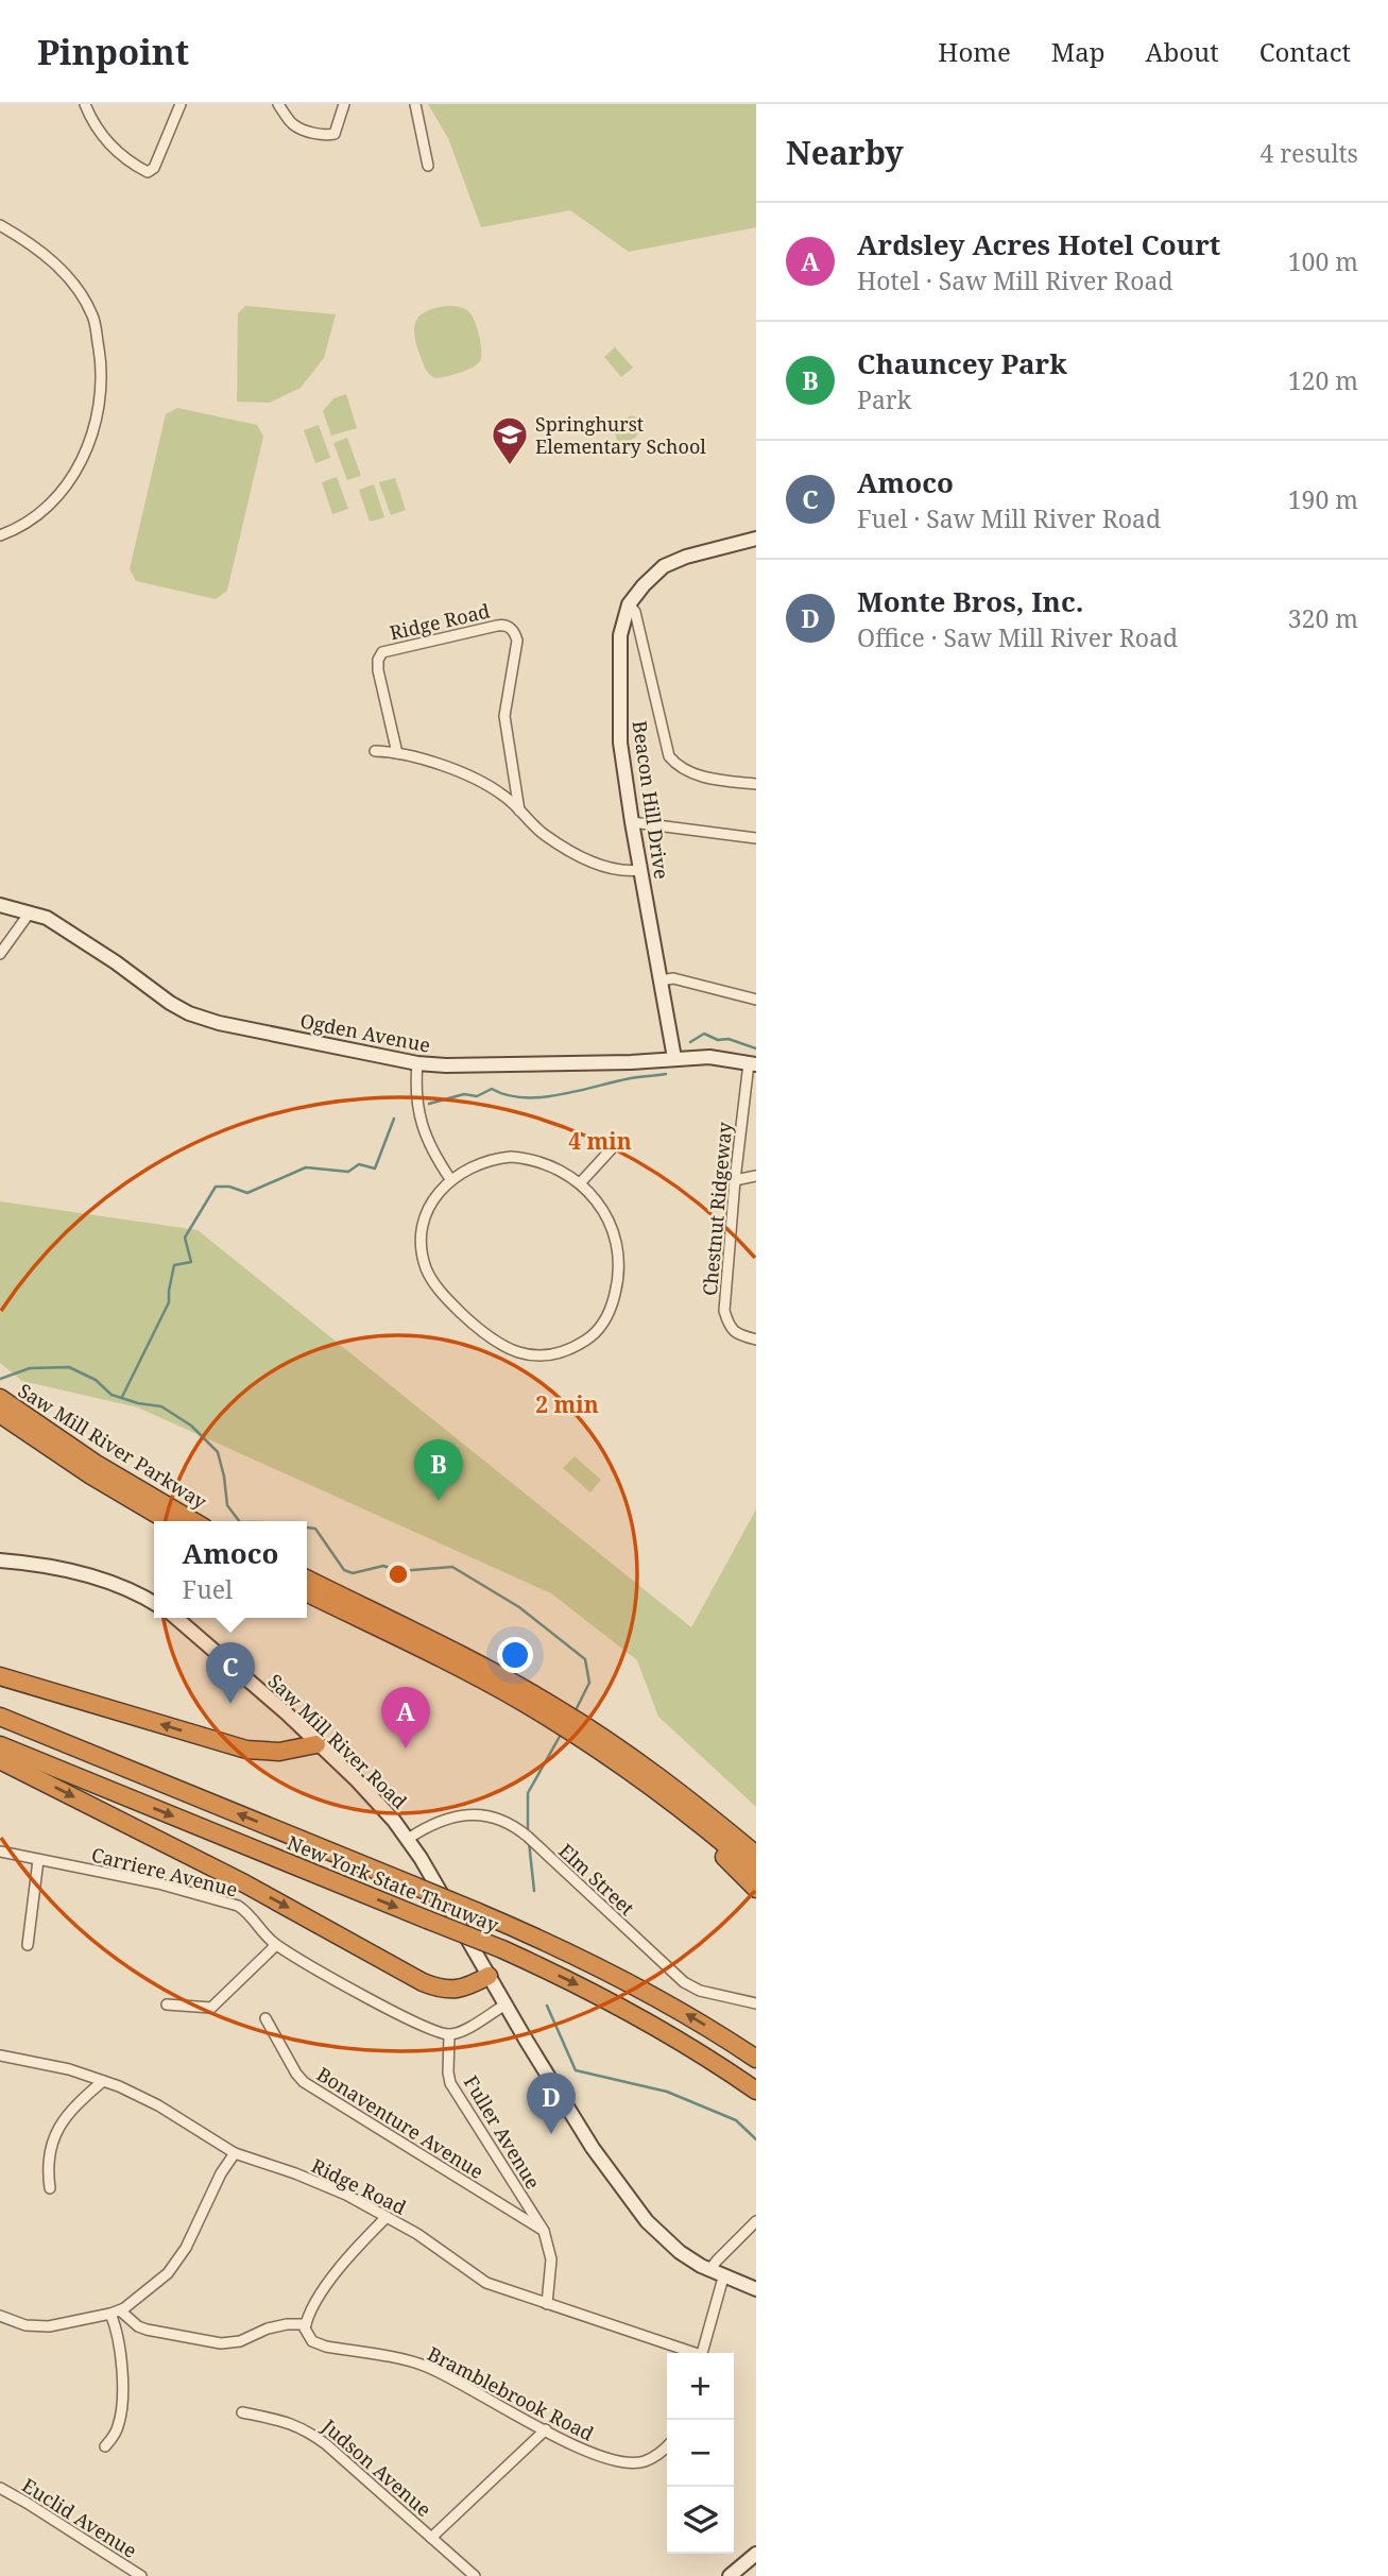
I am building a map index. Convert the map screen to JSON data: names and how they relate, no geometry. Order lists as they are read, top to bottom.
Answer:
{
  "streets": {
    "highway": ["Saw Mill River Parkway", "New York State Thruway"],
    "street": [
      "Ridge Road",
      "Beacon Hill Drive",
      "Ogden Avenue",
      "Chestnut Ridgeway",
      "Saw Mill River Road",
      "Carriere Avenue",
      "Elm Street",
      "Bonaventure Avenue",
      "Fuller Avenue",
      "Bramblebrook Road",
      "Judson Avenue",
      "Euclid Avenue"
    ]
  },
  "crossings": [
    ["Ridge Road", "Fuller Avenue"],
    ["Beacon Hill Drive", "Ogden Avenue"],
    ["Ogden Avenue", "Chestnut Ridgeway"],
    ["Saw Mill River Road", "Elm Street"],
    ["Carriere Avenue", "Fuller Avenue"],
    ["Bonaventure Avenue", "Fuller Avenue"]
  ],
  "places": {
    "school or university": ["Springhurst Elementary School"]
  },
  "page": {
    "header": "Pinpoint",
    "nav": [
      "Home",
      "Map",
      "About",
      "Contact"
    ],
    "heading": ["Nearby", "4 results"],
    "list": [
      {
        "mark": "A",
        "name": "Ardsley Acres Hotel Court",
        "note": "Hotel · Saw Mill River Road",
        "value": "100 m"
      },
      {
        "mark": "B",
        "name": "Chauncey Park",
        "note": "Park",
        "value": "120 m"
      },
      {
        "mark": "C",
        "name": "Amoco",
        "note": "Fuel · Saw Mill River Road",
        "value": "190 m"
      },
      {
        "mark": "D",
        "name": "Monte Bros, Inc.",
        "note": "Office · Saw Mill River Road",
        "value": "320 m"
      }
    ],
    "pins": [
      "B",
      "C",
      "A",
      "D"
    ],
    "popup": ["Amoco", "Fuel"],
    "map_buttons": ["+", "−"]
  },
  "rings": ["4 min", "2 min"]
}
